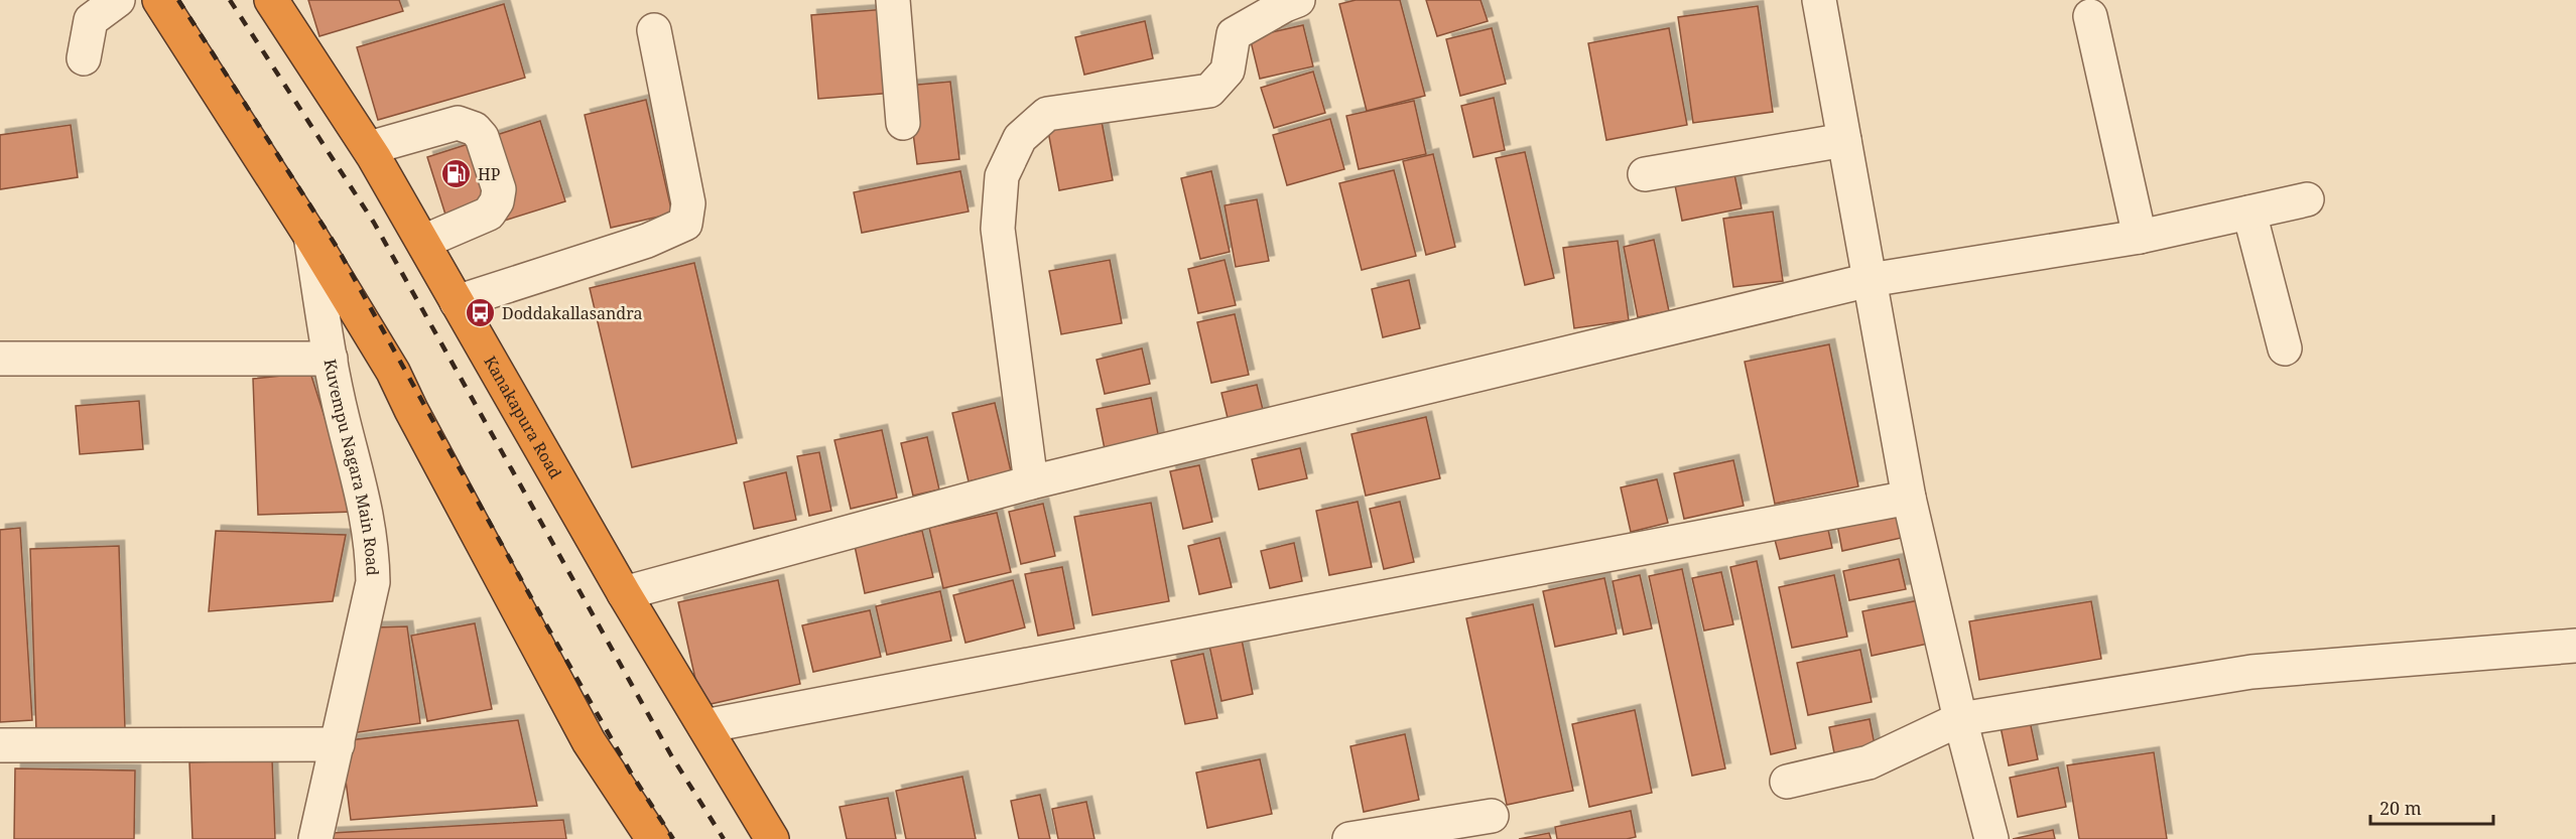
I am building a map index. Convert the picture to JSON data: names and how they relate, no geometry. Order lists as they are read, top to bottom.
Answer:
{
  "streets": {
    "highway": ["Kanakapura Road"],
    "street": ["Kuvempu Nagara Main Road"]
  },
  "places": {
    "fuel station": ["HP"],
    "bus stop": ["Doddakallasandra"]
  },
  "scale_bar": "20 m"
}
